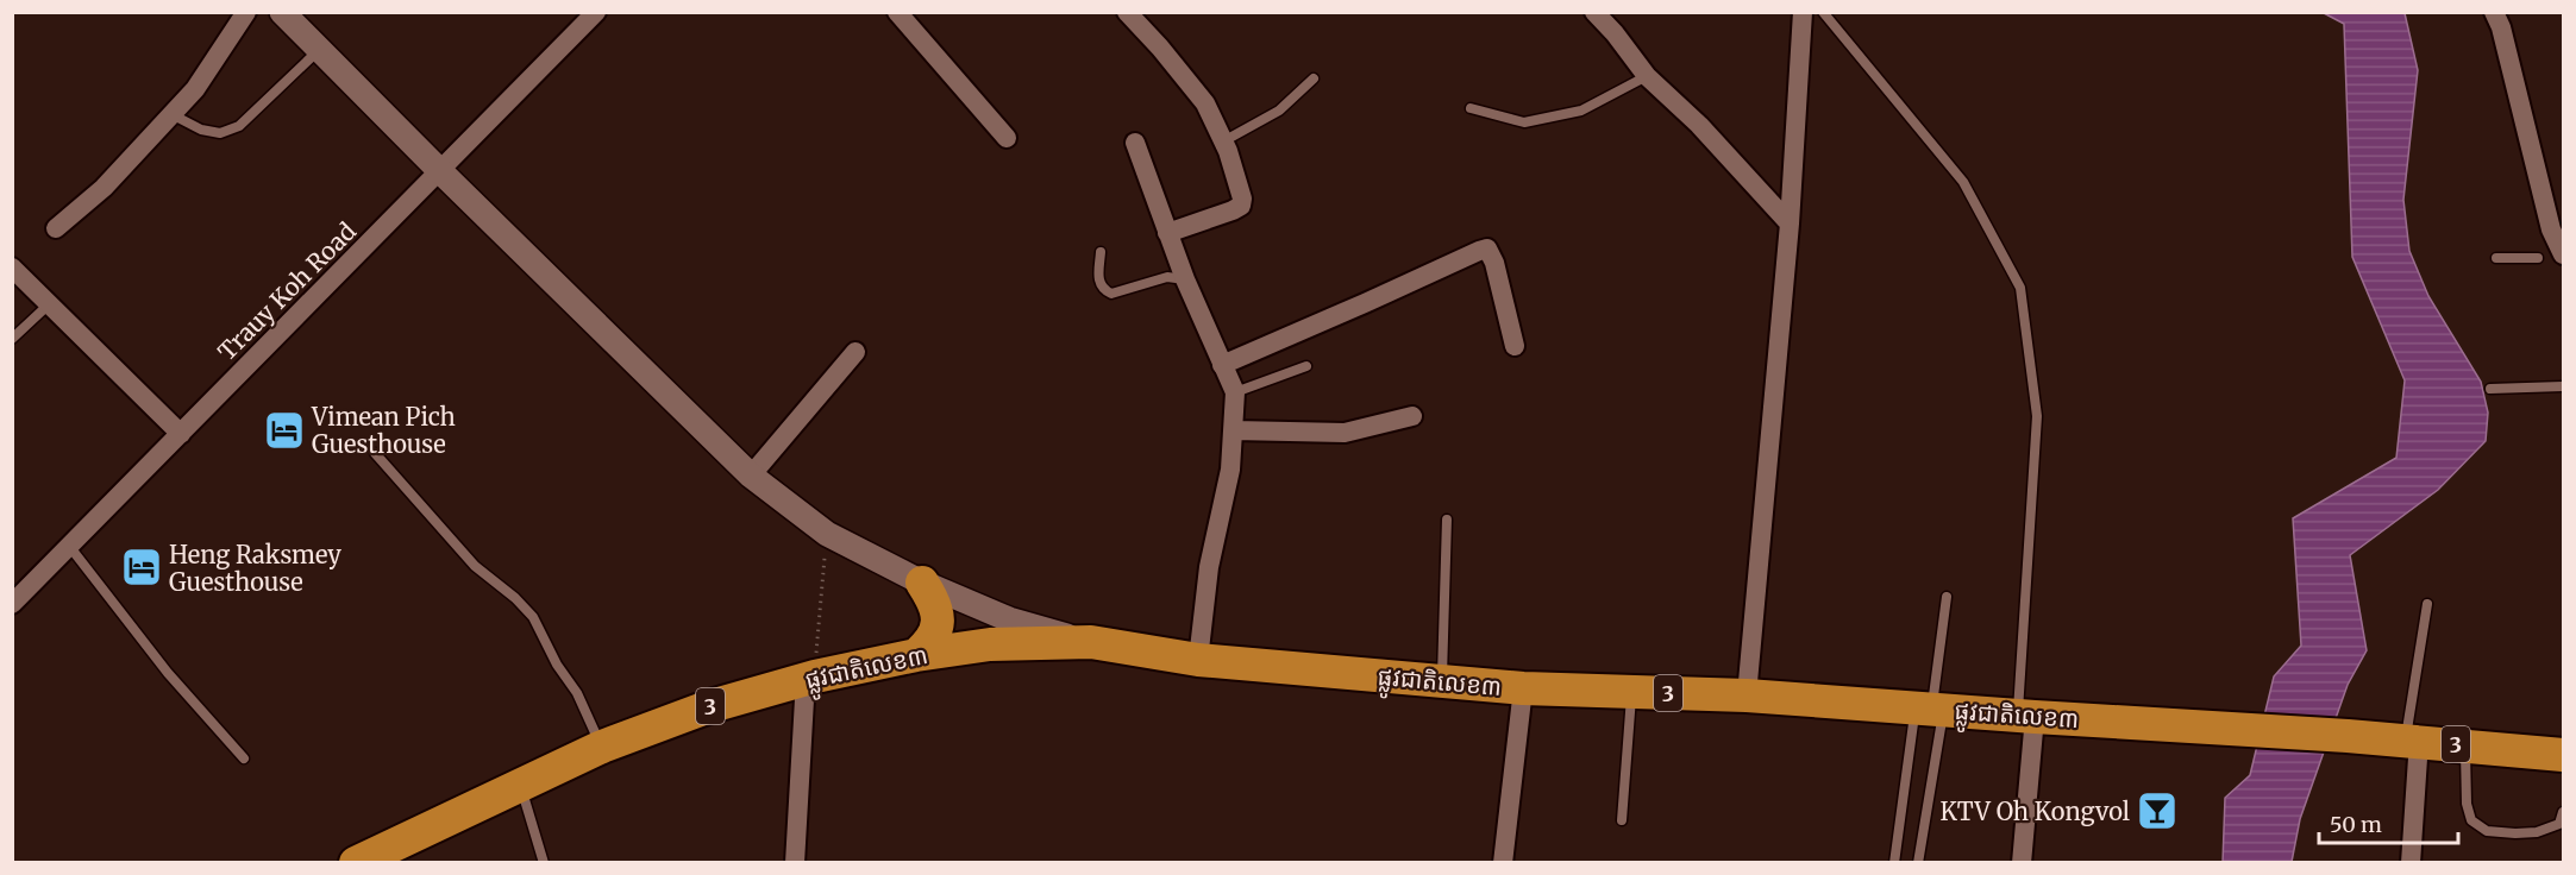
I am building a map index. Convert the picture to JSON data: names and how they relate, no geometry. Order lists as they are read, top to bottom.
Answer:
{
  "streets": {
    "highway": ["ផ្លូវជាតិលេខ៣", "3"],
    "street": ["Trauy Koh Road"]
  },
  "places": {
    "hotel": ["Vimean Pich Guesthouse", "Heng Raksmey Guesthouse"],
    "bar": ["KTV Oh Kongvol"]
  },
  "scale_bar": "50 m"
}
